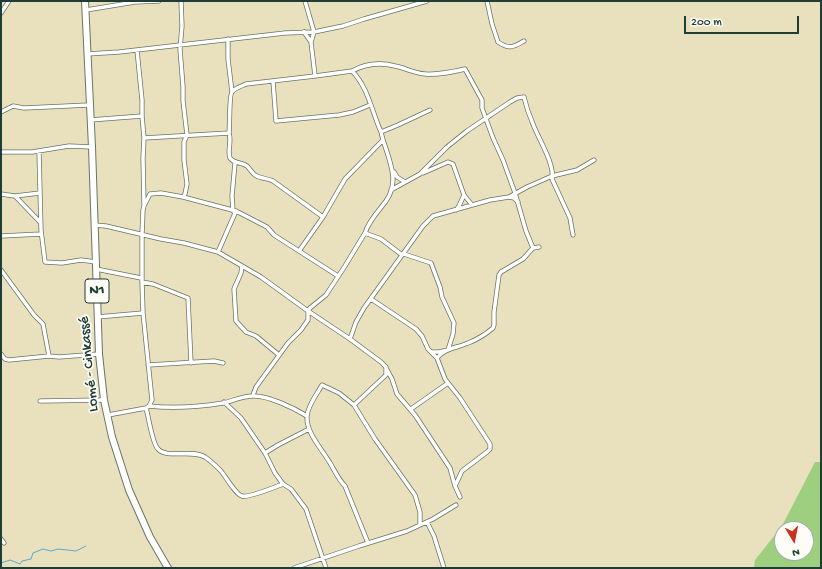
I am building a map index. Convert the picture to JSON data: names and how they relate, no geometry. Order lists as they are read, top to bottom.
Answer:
{
  "streets": {
    "highway": ["N1", "Lomé - Cinkassé"]
  },
  "scale_bar": "200 m",
  "north": "bottom"
}
